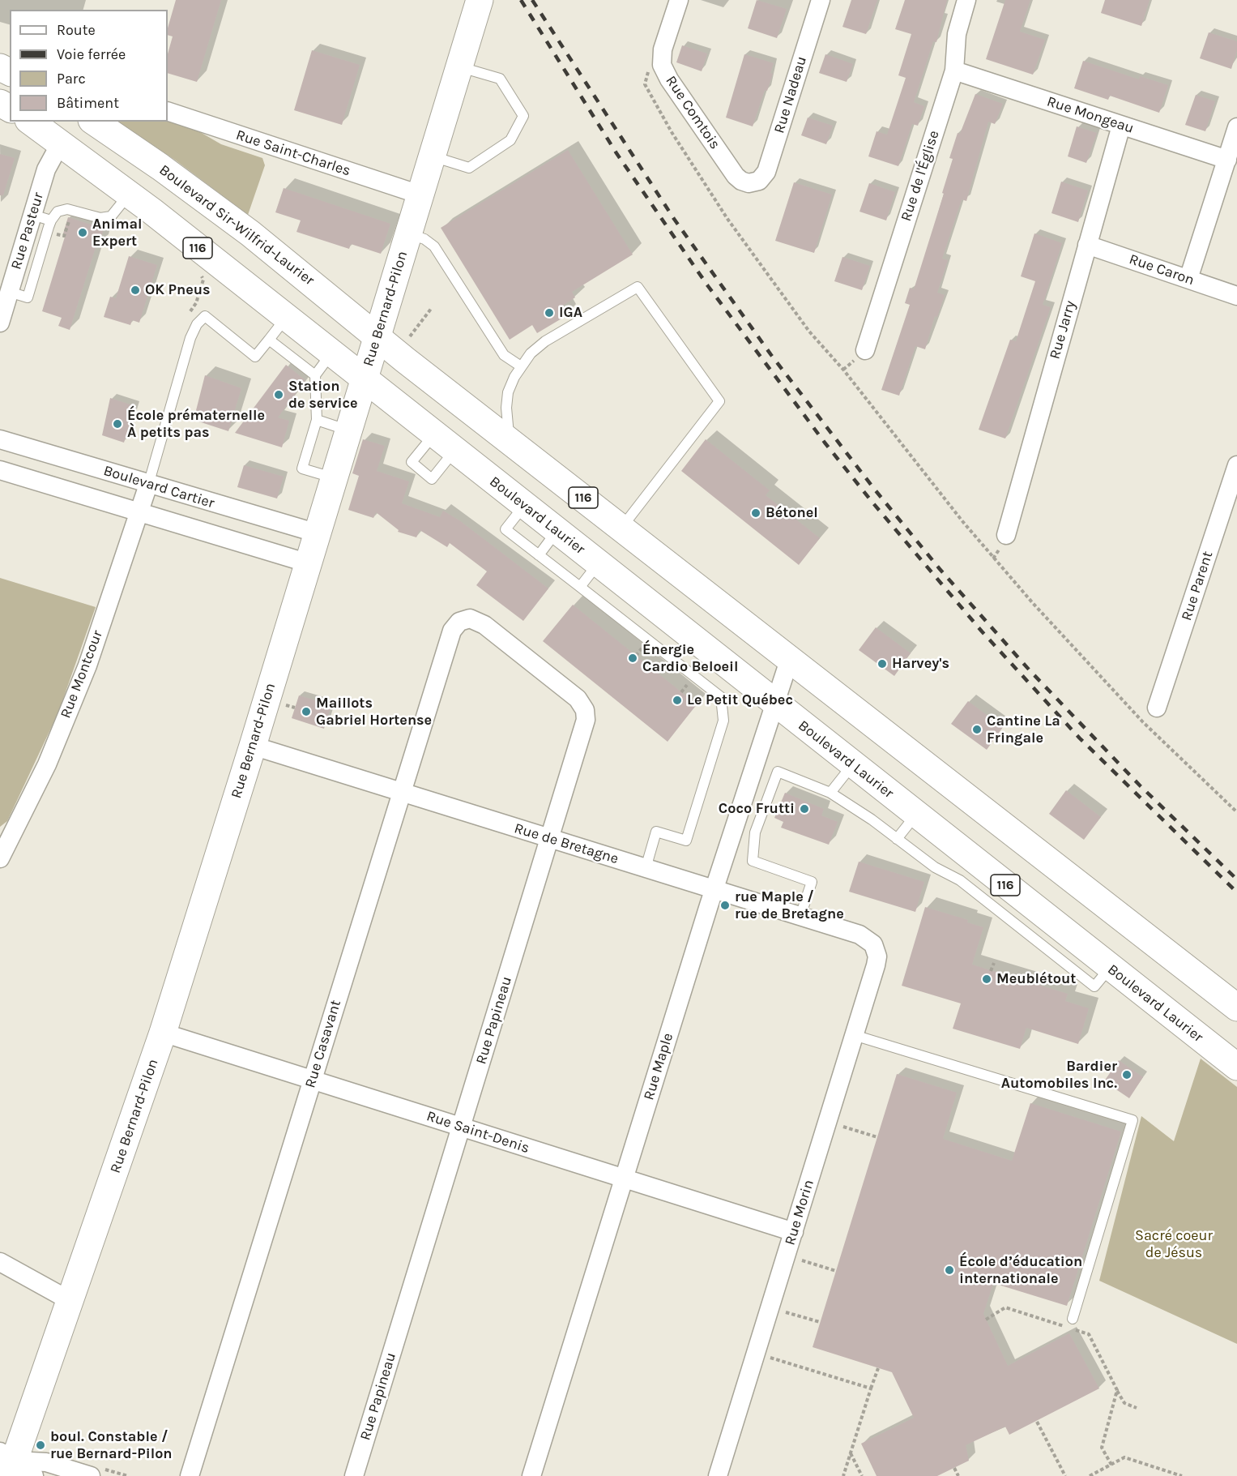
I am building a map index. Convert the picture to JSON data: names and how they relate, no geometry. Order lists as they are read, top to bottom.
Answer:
{
  "streets": {
    "main road": [
      "Boulevard Sir-Wilfrid-Laurier",
      "116",
      "Rue Bernard-Pilon",
      "Boulevard Laurier"
    ],
    "street": [
      "Rue Nadeau",
      "Rue Comtois",
      "Rue Mongeau",
      "Rue Saint-Charles",
      "Rue de l'Église",
      "Rue Pasteur",
      "Rue Caron",
      "Rue Jarry",
      "Boulevard Cartier",
      "Rue Parent",
      "Rue Montcour",
      "Rue de Bretagne",
      "Rue Papineau",
      "Rue Casavant",
      "Rue Maple",
      "Rue Saint-Denis",
      "Rue Morin"
    ]
  },
  "crossings": [
    ["Rue Nadeau", "Rue Comtois"],
    ["Rue Mongeau", "Rue de l'Église"],
    ["Rue Mongeau", "Rue Jarry"],
    ["Rue Saint-Charles", "Rue Bernard-Pilon"],
    ["Boulevard Sir-Wilfrid-Laurier", "116"],
    ["Boulevard Sir-Wilfrid-Laurier", "Rue Bernard-Pilon"],
    ["Rue Pasteur", "116"],
    ["116", "Rue Bernard-Pilon"],
    ["116", "Boulevard Laurier"],
    ["116", "Rue Maple"],
    ["Rue Caron", "Rue Jarry"],
    ["Rue Bernard-Pilon", "Boulevard Cartier"],
    ["Rue Bernard-Pilon", "Boulevard Laurier"],
    ["Rue Bernard-Pilon", "Rue de Bretagne"],
    ["Rue Bernard-Pilon", "Rue Saint-Denis"],
    ["Boulevard Cartier", "Rue Montcour"],
    ["Boulevard Laurier", "Rue Maple"],
    ["Rue de Bretagne", "Rue Papineau"],
    ["Rue de Bretagne", "Rue Casavant"],
    ["Rue de Bretagne", "Rue Maple"],
    ["Rue de Bretagne", "Rue Morin"],
    ["Rue Papineau", "Rue Casavant"],
    ["Rue Papineau", "Rue Saint-Denis"],
    ["Rue Casavant", "Rue Saint-Denis"],
    ["Rue Maple", "Rue Saint-Denis"],
    ["Rue Saint-Denis", "Rue Morin"]
  ],
  "parks": ["Sacré coeur de Jésus"],
  "places": [
    "Animal Expert",
    "OK Pneus",
    "IGA",
    "Station de service",
    "École prématernelle À petits pas",
    "Bétonel",
    "Énergie Cardio Beloeil",
    "Harvey's",
    "Le Petit Québec",
    "Maillots Gabriel Hortense",
    "Cantine La Fringale",
    "Coco Frutti",
    "rue Maple / rue de Bretagne",
    "Meublétout",
    "Bardier Automobiles Inc.",
    "École d’éducation internationale",
    "boul. Constable / rue Bernard-Pilon"
  ],
  "legend": [
    "Route",
    "Voie ferrée",
    "Parc",
    "Bâtiment"
  ]
}
